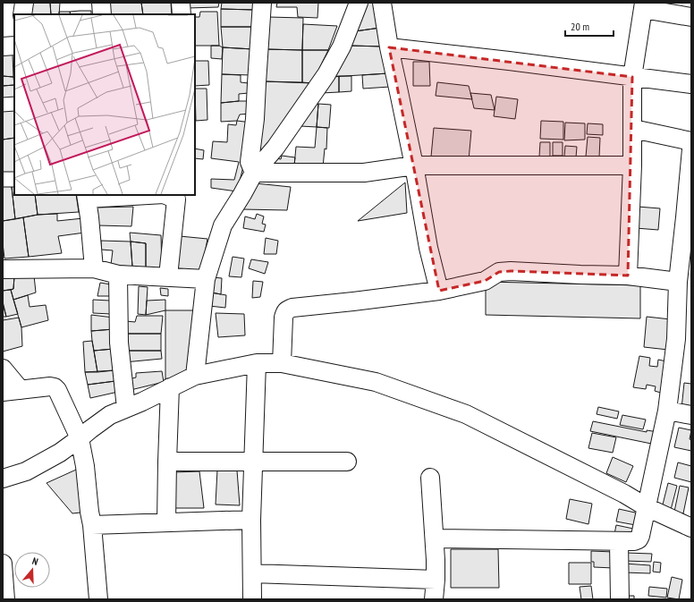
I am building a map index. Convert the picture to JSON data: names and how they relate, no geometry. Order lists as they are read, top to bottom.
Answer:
{
  "scale_bar": "20 m",
  "north": "top"
}
